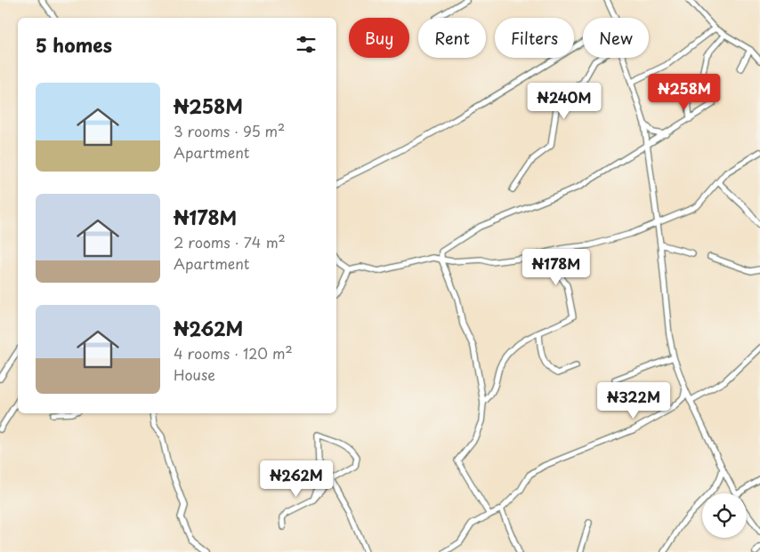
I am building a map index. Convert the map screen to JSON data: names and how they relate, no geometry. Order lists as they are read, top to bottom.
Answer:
{
  "page": {
    "chip": [
      "Buy",
      "Rent",
      "Filters",
      "New"
    ],
    "heading": "5 homes",
    "list": [
      {
        "name": "₦258M",
        "note": "3 rooms · 95 m² · Apartment"
      },
      {
        "name": "₦178M",
        "note": "2 rooms · 74 m² · Apartment"
      },
      {
        "name": "₦262M",
        "note": "4 rooms · 120 m² · House"
      }
    ],
    "price": [
      "₦258M",
      "₦240M",
      "₦178M",
      "₦322M",
      "₦262M"
    ]
  }
}
